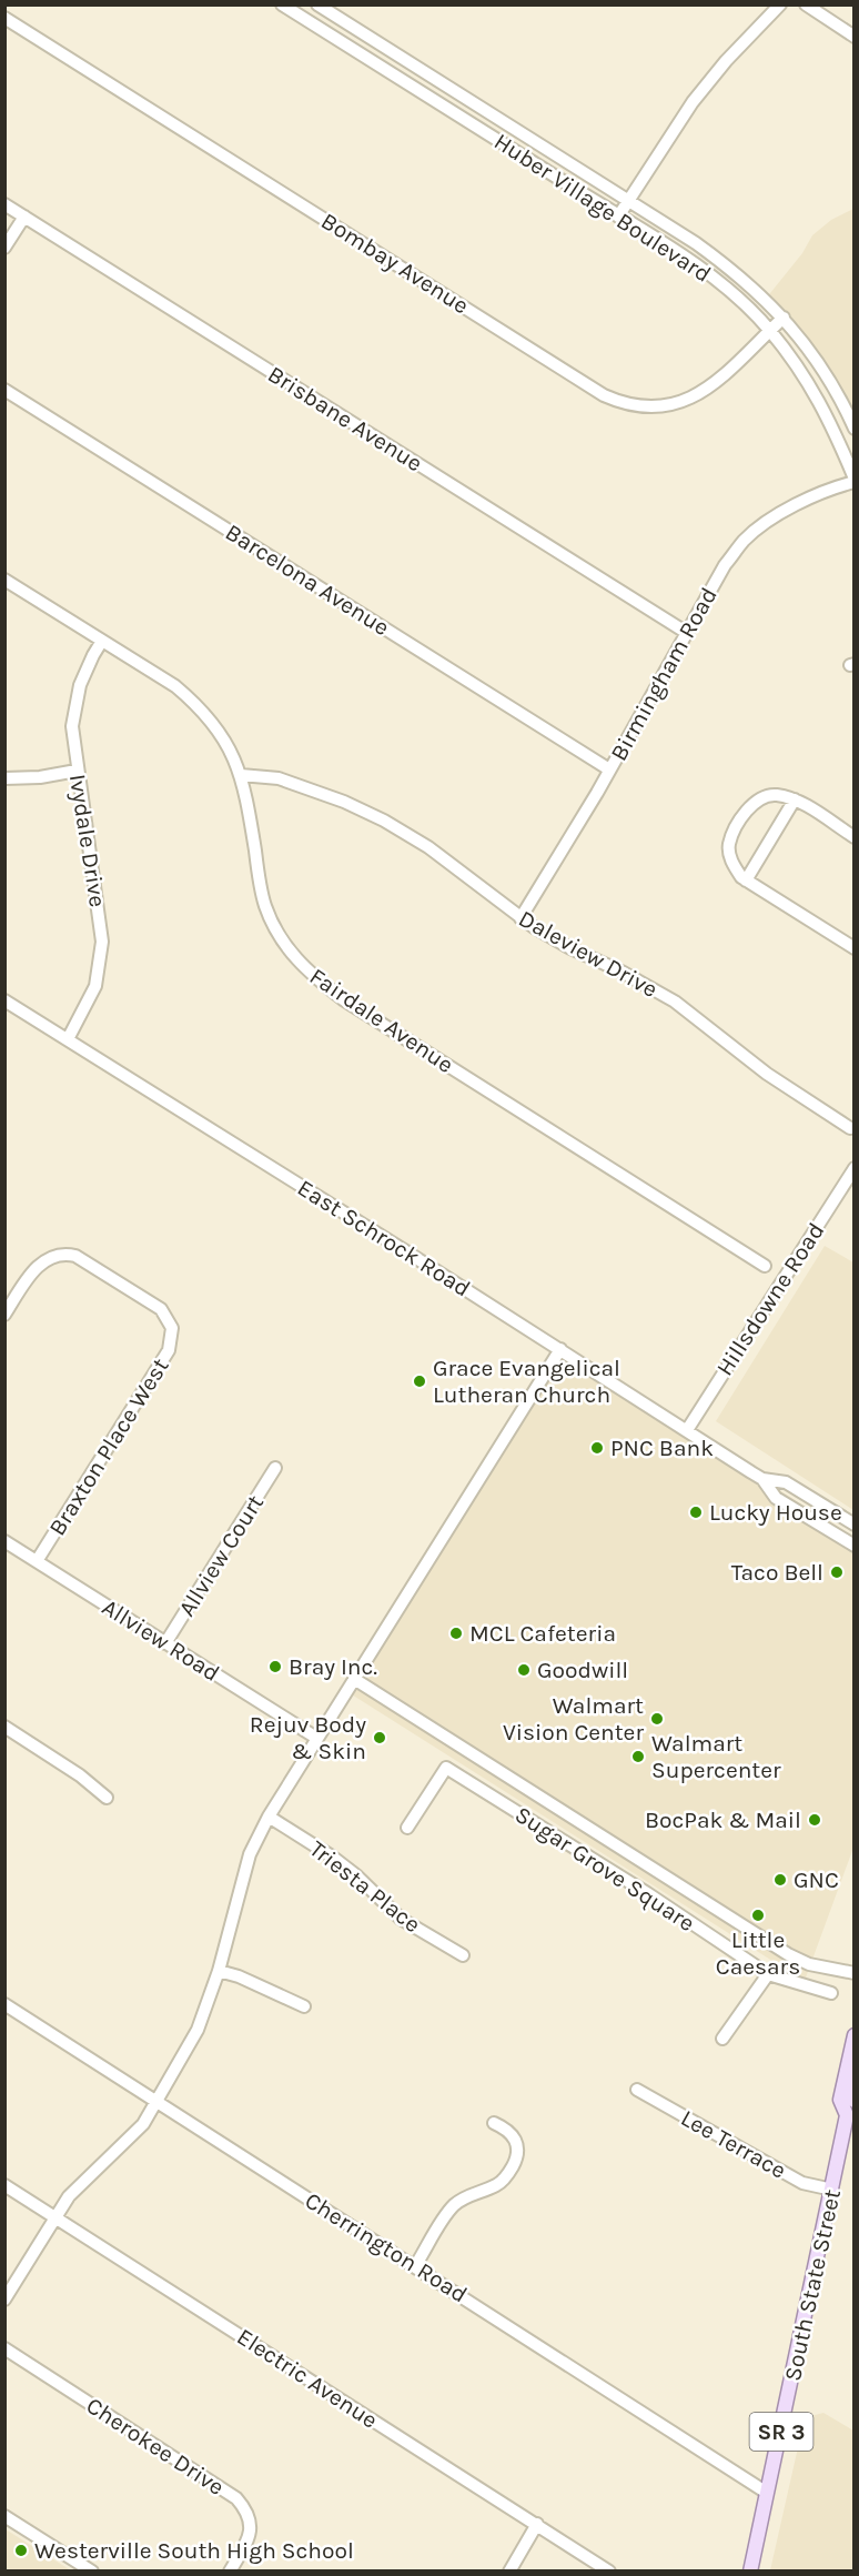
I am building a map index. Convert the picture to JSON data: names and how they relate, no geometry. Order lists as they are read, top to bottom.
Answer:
{
  "streets": {
    "main road": ["South State Street", "SR 3"],
    "street": [
      "Huber Village Boulevard",
      "Bombay Avenue",
      "Brisbane Avenue",
      "Barcelona Avenue",
      "Birmingham Road",
      "Ivydale Drive",
      "Daleview Drive",
      "Fairdale Avenue",
      "East Schrock Road",
      "Hillsdowne Road",
      "Braxton Place West",
      "Allview Court",
      "Allview Road",
      "Sugar Grove Square",
      "Triesta Place",
      "Lee Terrace",
      "Cherrington Road",
      "Electric Avenue",
      "Cherokee Drive"
    ]
  },
  "crossings": [
    ["Huber Village Boulevard", "Bombay Avenue"],
    ["Huber Village Boulevard", "Birmingham Road"],
    ["Brisbane Avenue", "Birmingham Road"],
    ["Barcelona Avenue", "Birmingham Road"],
    ["Birmingham Road", "Daleview Drive"],
    ["Ivydale Drive", "Fairdale Avenue"],
    ["Ivydale Drive", "East Schrock Road"],
    ["Daleview Drive", "Fairdale Avenue"],
    ["East Schrock Road", "Hillsdowne Road"],
    ["Braxton Place West", "Allview Road"],
    ["Allview Court", "Allview Road"],
    ["Lee Terrace", "South State Street"],
    ["Cherrington Road", "South State Street"]
  ],
  "places": [
    "Grace Evangelical Lutheran Church",
    "PNC Bank",
    "Lucky House",
    "Taco Bell",
    "MCL Cafeteria",
    "Bray Inc.",
    "Goodwill",
    "Walmart Vision Center",
    "Rejuv Body & Skin",
    "Walmart Supercenter",
    "BocPak & Mail",
    "GNC",
    "Little Caesars",
    "Westerville South High School"
  ]
}
